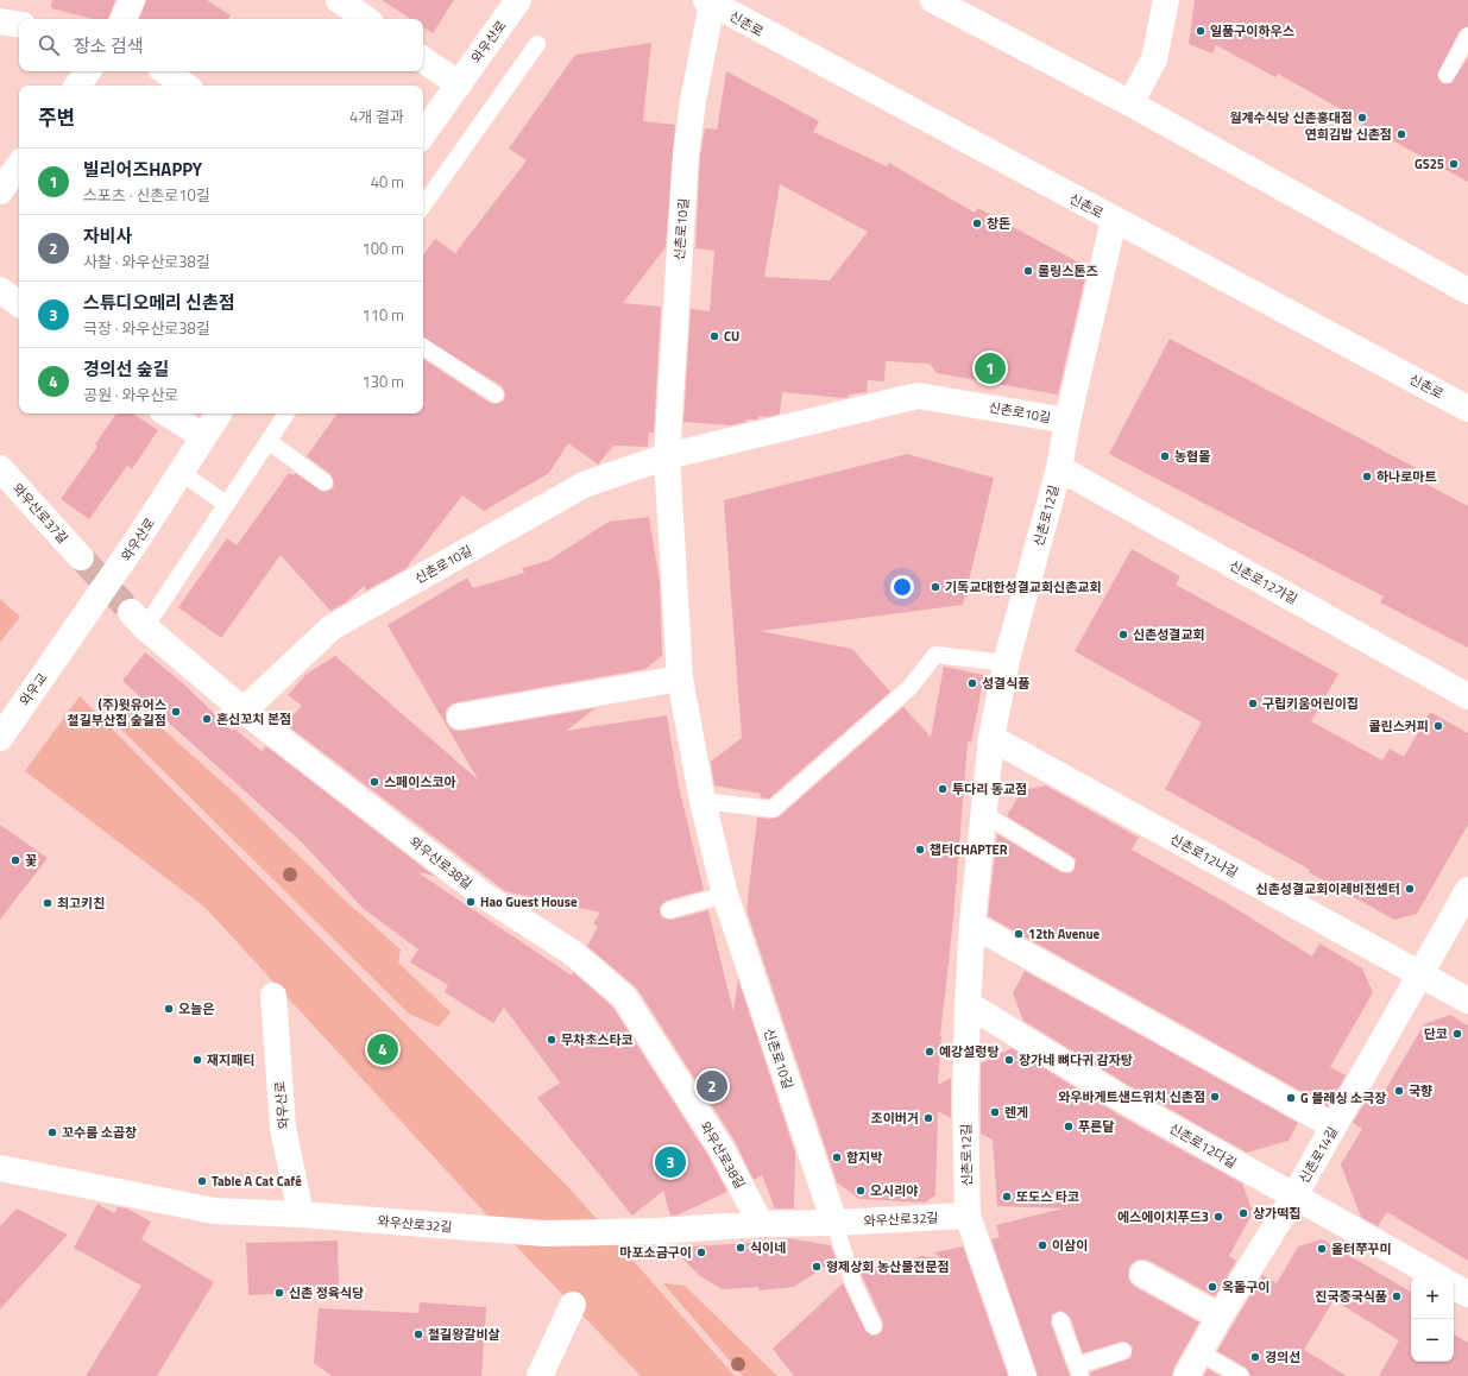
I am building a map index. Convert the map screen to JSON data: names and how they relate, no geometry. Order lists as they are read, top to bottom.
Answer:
{
  "streets": {
    "street": [
      "신촌로",
      "와우산로",
      "신촌로10길",
      "와우산로37길",
      "신촌로12길",
      "신촌로12가길",
      "와우교",
      "신촌로12나길",
      "와우산로38길",
      "신촌로12다길",
      "신촌로14길",
      "와우산로32길"
    ]
  },
  "crossings": [
    ["신촌로", "신촌로10길"],
    ["신촌로", "신촌로12길"],
    ["와우산로", "와우교"],
    ["와우산로", "와우산로32길"],
    ["신촌로10길", "신촌로12길"],
    ["신촌로10길", "와우산로38길"],
    ["신촌로10길", "와우산로32길"],
    ["신촌로12길", "신촌로12가길"],
    ["신촌로12길", "신촌로12나길"],
    ["신촌로12길", "신촌로12다길"],
    ["신촌로12길", "와우산로32길"],
    ["신촌로12나길", "신촌로14길"],
    ["와우산로38길", "와우산로32길"],
    ["신촌로12다길", "신촌로14길"]
  ],
  "places": [
    "일품구이하우스",
    "월계수식당 신촌홍대점",
    "연희김밥 신촌점",
    "GS25",
    "창돈",
    "롤링스톤즈",
    "CU",
    "농협몰",
    "하나로마트",
    "기독교대한성결교회신촌교회",
    "신촌성결교회",
    "성결식품",
    "구립키움어린이집",
    "(주)윗유어스 철길부산집 숲길점",
    "혼신꼬치 본점",
    "콜린스커피",
    "스페이스코아",
    "투다리 동교점",
    "챕터CHAPTER",
    "꽃",
    "신촌성결교회이레비전센터",
    "Hao Guest House",
    "최고키친",
    "12th Avenue",
    "오늘은",
    "단코",
    "무차초스타코",
    "예강설렁탕",
    "재지패티",
    "장가네 뼈다귀 감자탕",
    "국향",
    "와우바게트샌드위치 신촌점",
    "G 블레싱 소극장",
    "렌게",
    "조이버거",
    "푸른달",
    "꼬수룸 소곱창",
    "함지박",
    "Table A Cat Café",
    "오시리야",
    "또도스 타코",
    "상가떡집",
    "에스에이치푸드3",
    "이삼이",
    "식이네",
    "올터쭈꾸미",
    "마포소금구이",
    "형제상회 농산물전문점",
    "옥돌구이",
    "신촌 정육식당",
    "진국중국식품",
    "철길왕갈비살",
    "경의선"
  ],
  "page": {
    "search": "장소 검색",
    "heading": ["주변", "4개 결과"],
    "list": [
      {
        "mark": "1",
        "name": "빌리어즈HAPPY",
        "note": "스포츠 · 신촌로10길",
        "value": "40 m"
      },
      {
        "mark": "2",
        "name": "자비사",
        "note": "사찰 · 와우산로38길",
        "value": "100 m"
      },
      {
        "mark": "3",
        "name": "스튜디오메리 신촌점",
        "note": "극장 · 와우산로38길",
        "value": "110 m"
      },
      {
        "mark": "4",
        "name": "경의선 숲길",
        "note": "공원 · 와우산로",
        "value": "130 m"
      }
    ],
    "pins": [
      "1",
      "4",
      "2",
      "3"
    ],
    "map_buttons": ["+", "−"]
  }
}
